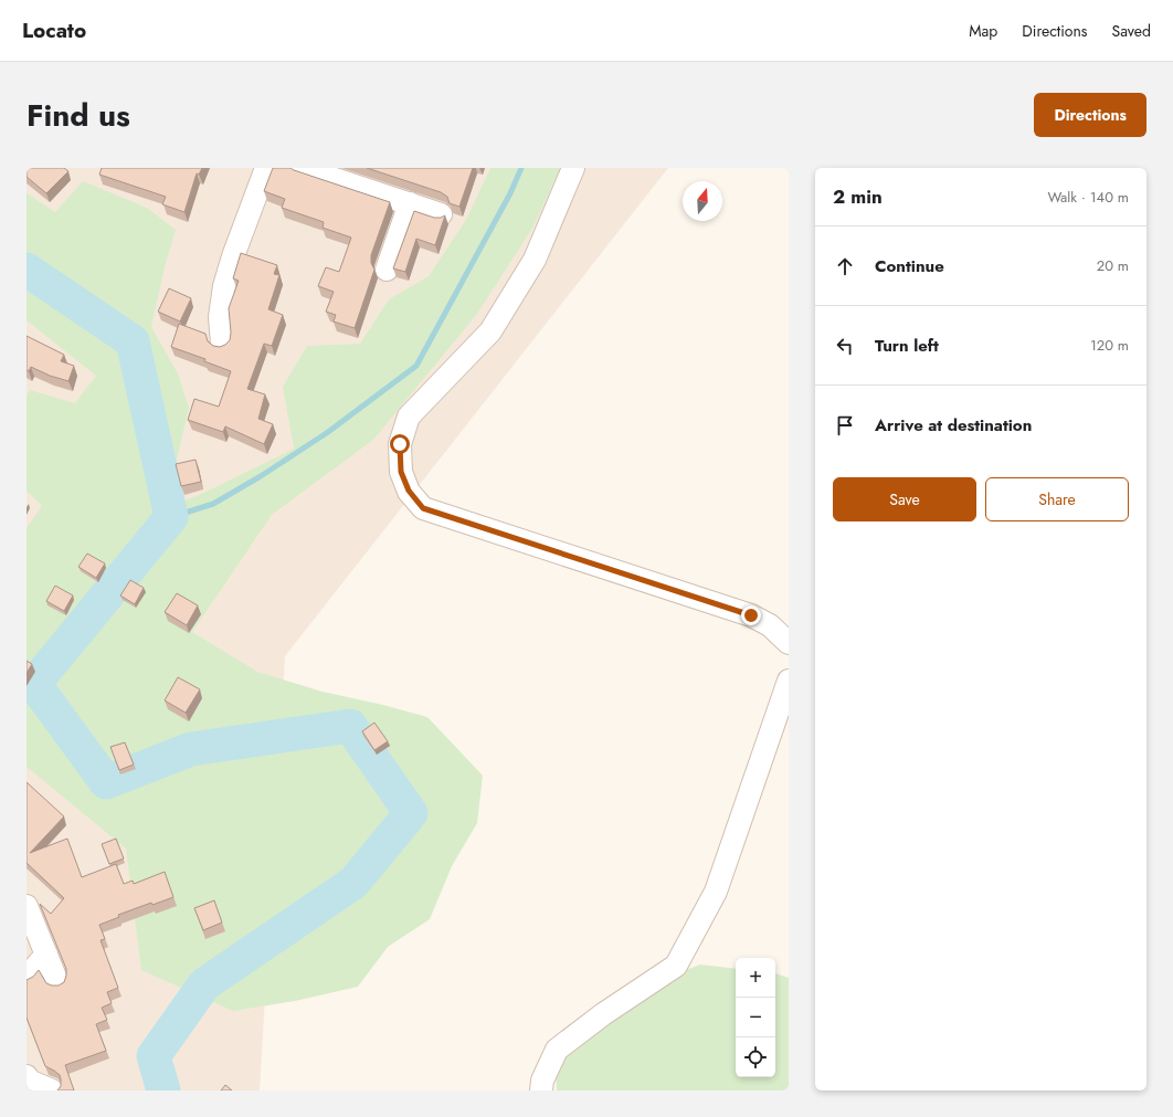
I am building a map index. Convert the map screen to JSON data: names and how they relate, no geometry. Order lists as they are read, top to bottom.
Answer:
{
  "north": "top",
  "page": {
    "header": "Locato",
    "nav": ["Map", "Directions", "Saved"],
    "title": "Find us",
    "buttons": [
      "Directions",
      ["Save", "Share"]
    ],
    "heading": ["2 min", "Walk · 140 m"],
    "list": [
      ["Continue", "20 m"],
      ["Turn left", "120 m"],
      "Arrive at destination"
    ],
    "map_buttons": ["+", "−"]
  }
}
